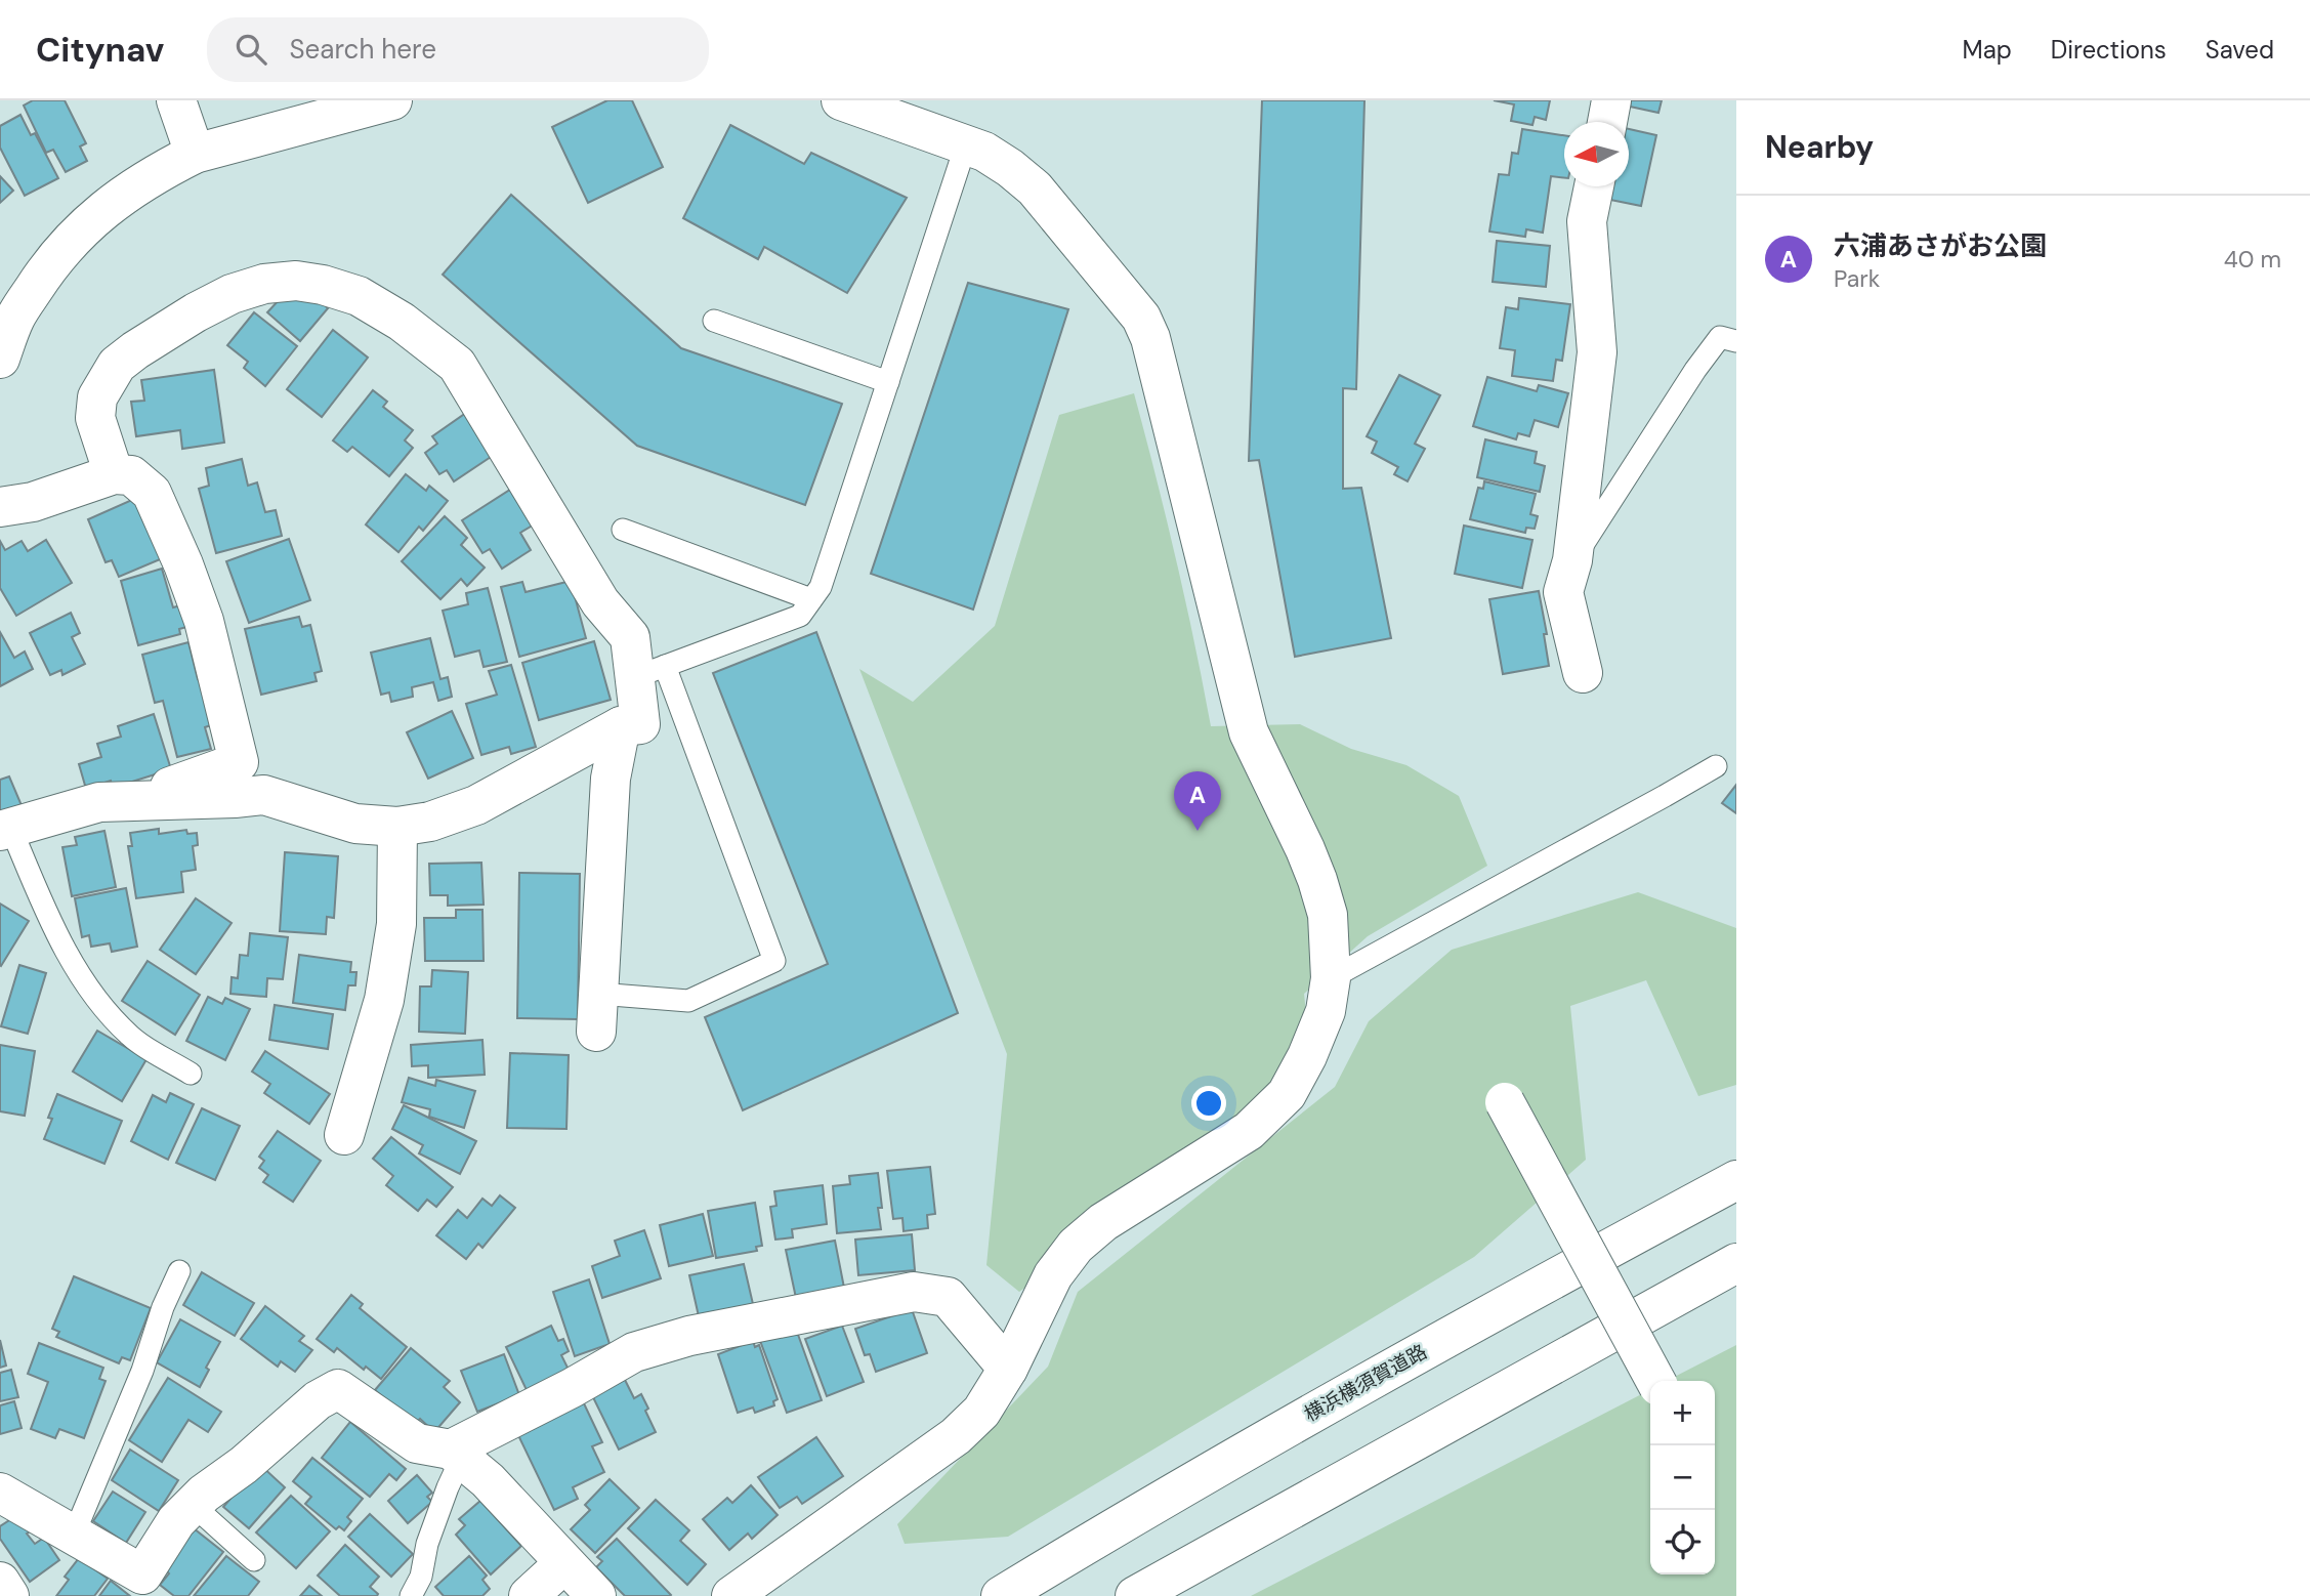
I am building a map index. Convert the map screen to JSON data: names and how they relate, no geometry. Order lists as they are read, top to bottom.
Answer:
{
  "streets": {
    "main road": ["横浜横須賀道路"]
  },
  "north": "left",
  "page": {
    "header": "Citynav",
    "search": "Search here",
    "nav": ["Map", "Directions", "Saved"],
    "heading": "Nearby",
    "list": [
      {
        "mark": "A",
        "name": "六浦あさがお公園",
        "note": "Park",
        "value": "40 m"
      }
    ],
    "pins": "A",
    "map_buttons": ["+", "−"]
  }
}
